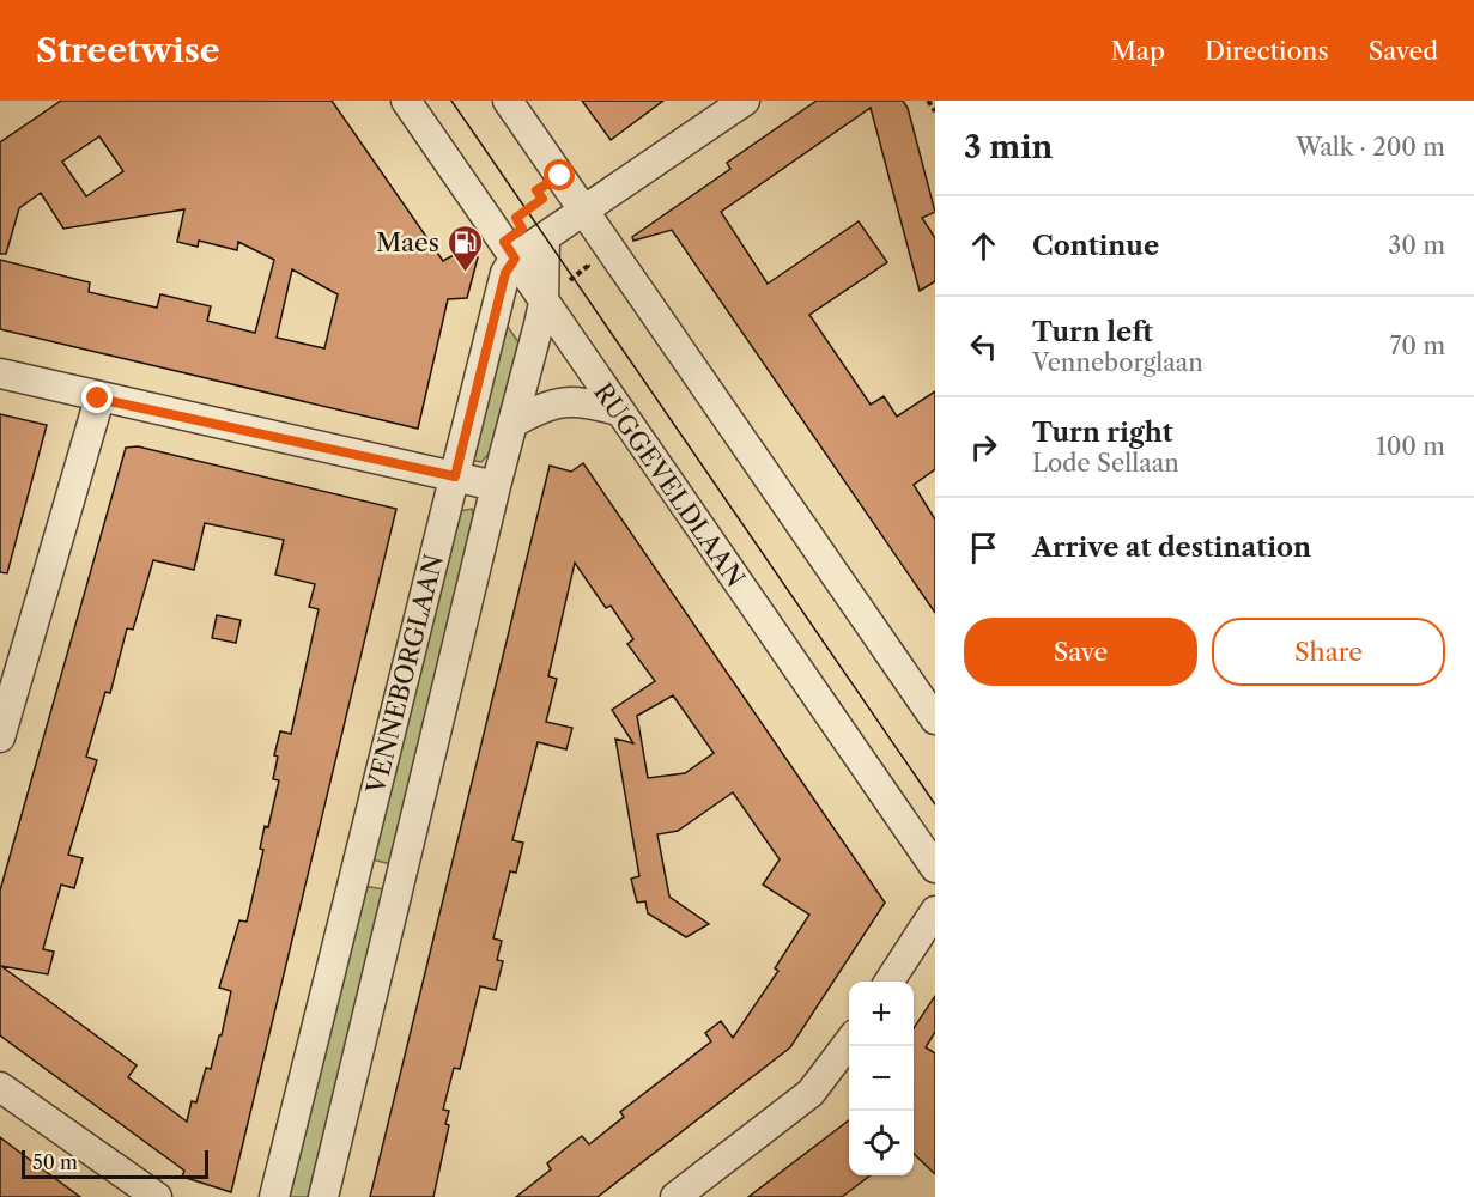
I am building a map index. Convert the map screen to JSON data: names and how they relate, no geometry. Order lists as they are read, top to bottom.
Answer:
{
  "streets": {
    "street": ["RUGGEVELDLAAN", "VENNEBORGLAAN"]
  },
  "crossings": [
    ["RUGGEVELDLAAN", "VENNEBORGLAAN"]
  ],
  "places": {
    "fuel station": ["Maes"]
  },
  "scale_bar": "50 m",
  "page": {
    "header": "Streetwise",
    "nav": ["Map", "Directions", "Saved"],
    "heading": ["3 min", "Walk · 200 m"],
    "list": [
      ["Continue", "30 m"],
      ["Turn left", "Venneborglaan", "70 m"],
      ["Turn right", "Lode Sellaan", "100 m"],
      "Arrive at destination"
    ],
    "buttons": ["Save", "Share"],
    "map_buttons": ["+", "−"],
    "scale": "50 m"
  }
}
